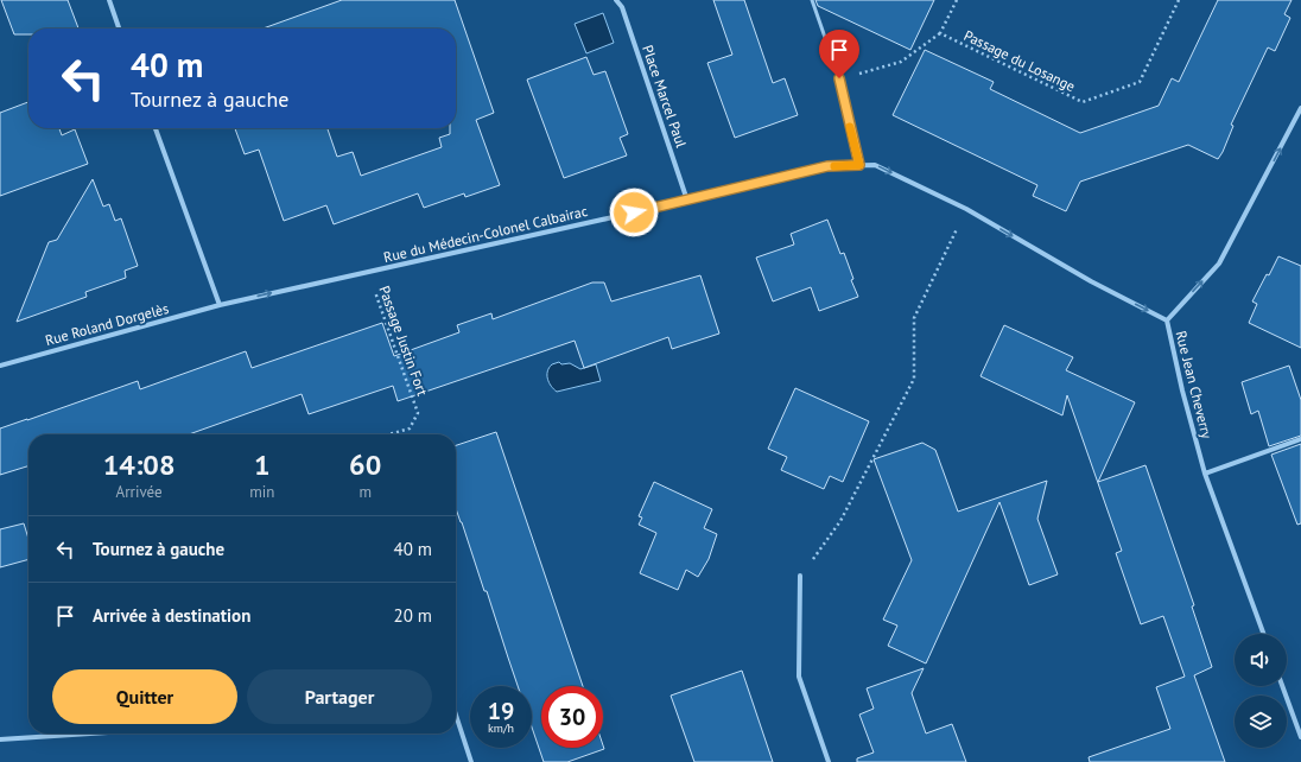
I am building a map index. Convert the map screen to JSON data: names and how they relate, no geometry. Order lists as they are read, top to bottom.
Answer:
{
  "streets": {
    "street": [
      "Place Marcel Paul",
      "Rue du Médecin-Colonel Calbairac",
      "Rue Roland Dorgelès",
      "Rue Jean Cheverry"
    ],
    "path": ["Passage du Losange", "Passage Justin Fort"]
  },
  "crossings": [
    ["Place Marcel Paul", "Rue du Médecin-Colonel Calbairac"],
    ["Rue du Médecin-Colonel Calbairac", "Rue Roland Dorgelès"],
    ["Rue du Médecin-Colonel Calbairac", "Passage Justin Fort"],
    ["Rue du Médecin-Colonel Calbairac", "Rue Jean Cheverry"]
  ],
  "one_way": ["Rue Jean Cheverry"],
  "page": {
    "turn": ["40 m", "Tournez à gauche"],
    "eta": [
      "14:08",
      "Arrivée",
      "1",
      "min",
      "60",
      "m"
    ],
    "list": [
      {
        "name": "Tournez à gauche",
        "value": "40 m"
      },
      {
        "name": "Arrivée à destination",
        "value": "20 m"
      }
    ],
    "buttons": ["Quitter", "Partager"],
    "speed": "19 km/h",
    "limit": "30"
  }
}
